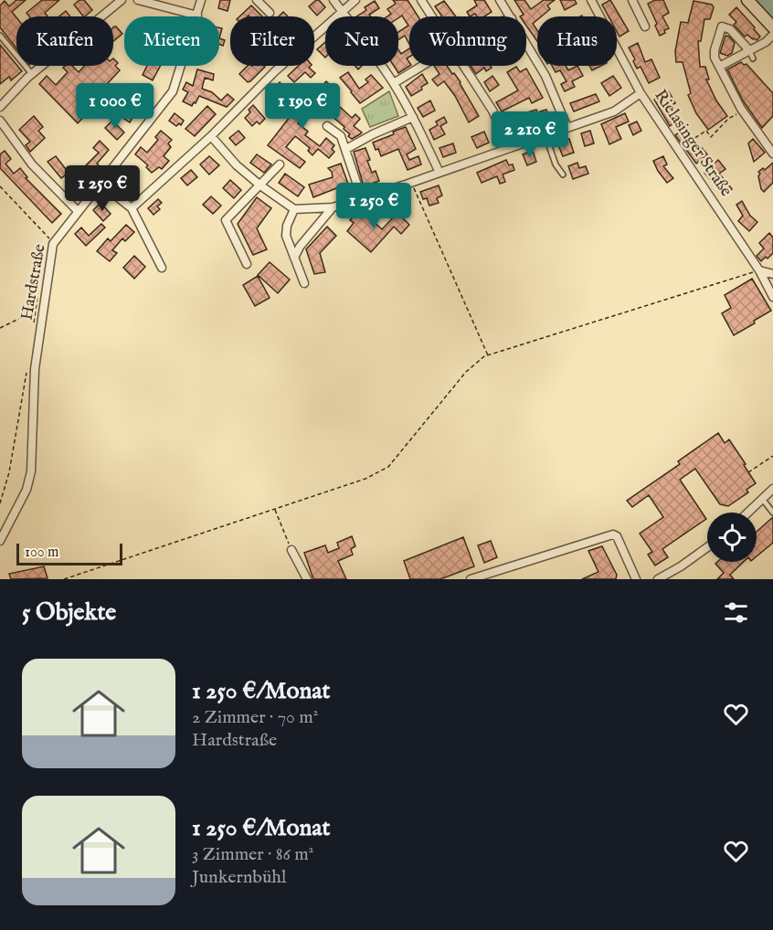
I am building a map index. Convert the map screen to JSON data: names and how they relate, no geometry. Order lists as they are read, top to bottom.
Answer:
{
  "streets": {
    "street": ["Rielasinger Straße", "Hardstraße"]
  },
  "scale_bar": "100 m",
  "page": {
    "chip": [
      "Kaufen",
      "Mieten",
      "Filter",
      "Neu",
      "Wohnung",
      "Haus"
    ],
    "price": [
      "1 000 €",
      "1 190 €",
      "2 210 €",
      "1 250 €",
      "1 250 €"
    ],
    "scale": "100 m",
    "heading": "5 Objekte",
    "list": [
      {
        "name": "1 250 €/Monat",
        "note": "2 Zimmer · 70 m² · Hardstraße"
      },
      {
        "name": "1 250 €/Monat",
        "note": "3 Zimmer · 86 m² · Junkernbühl"
      }
    ]
  }
}
